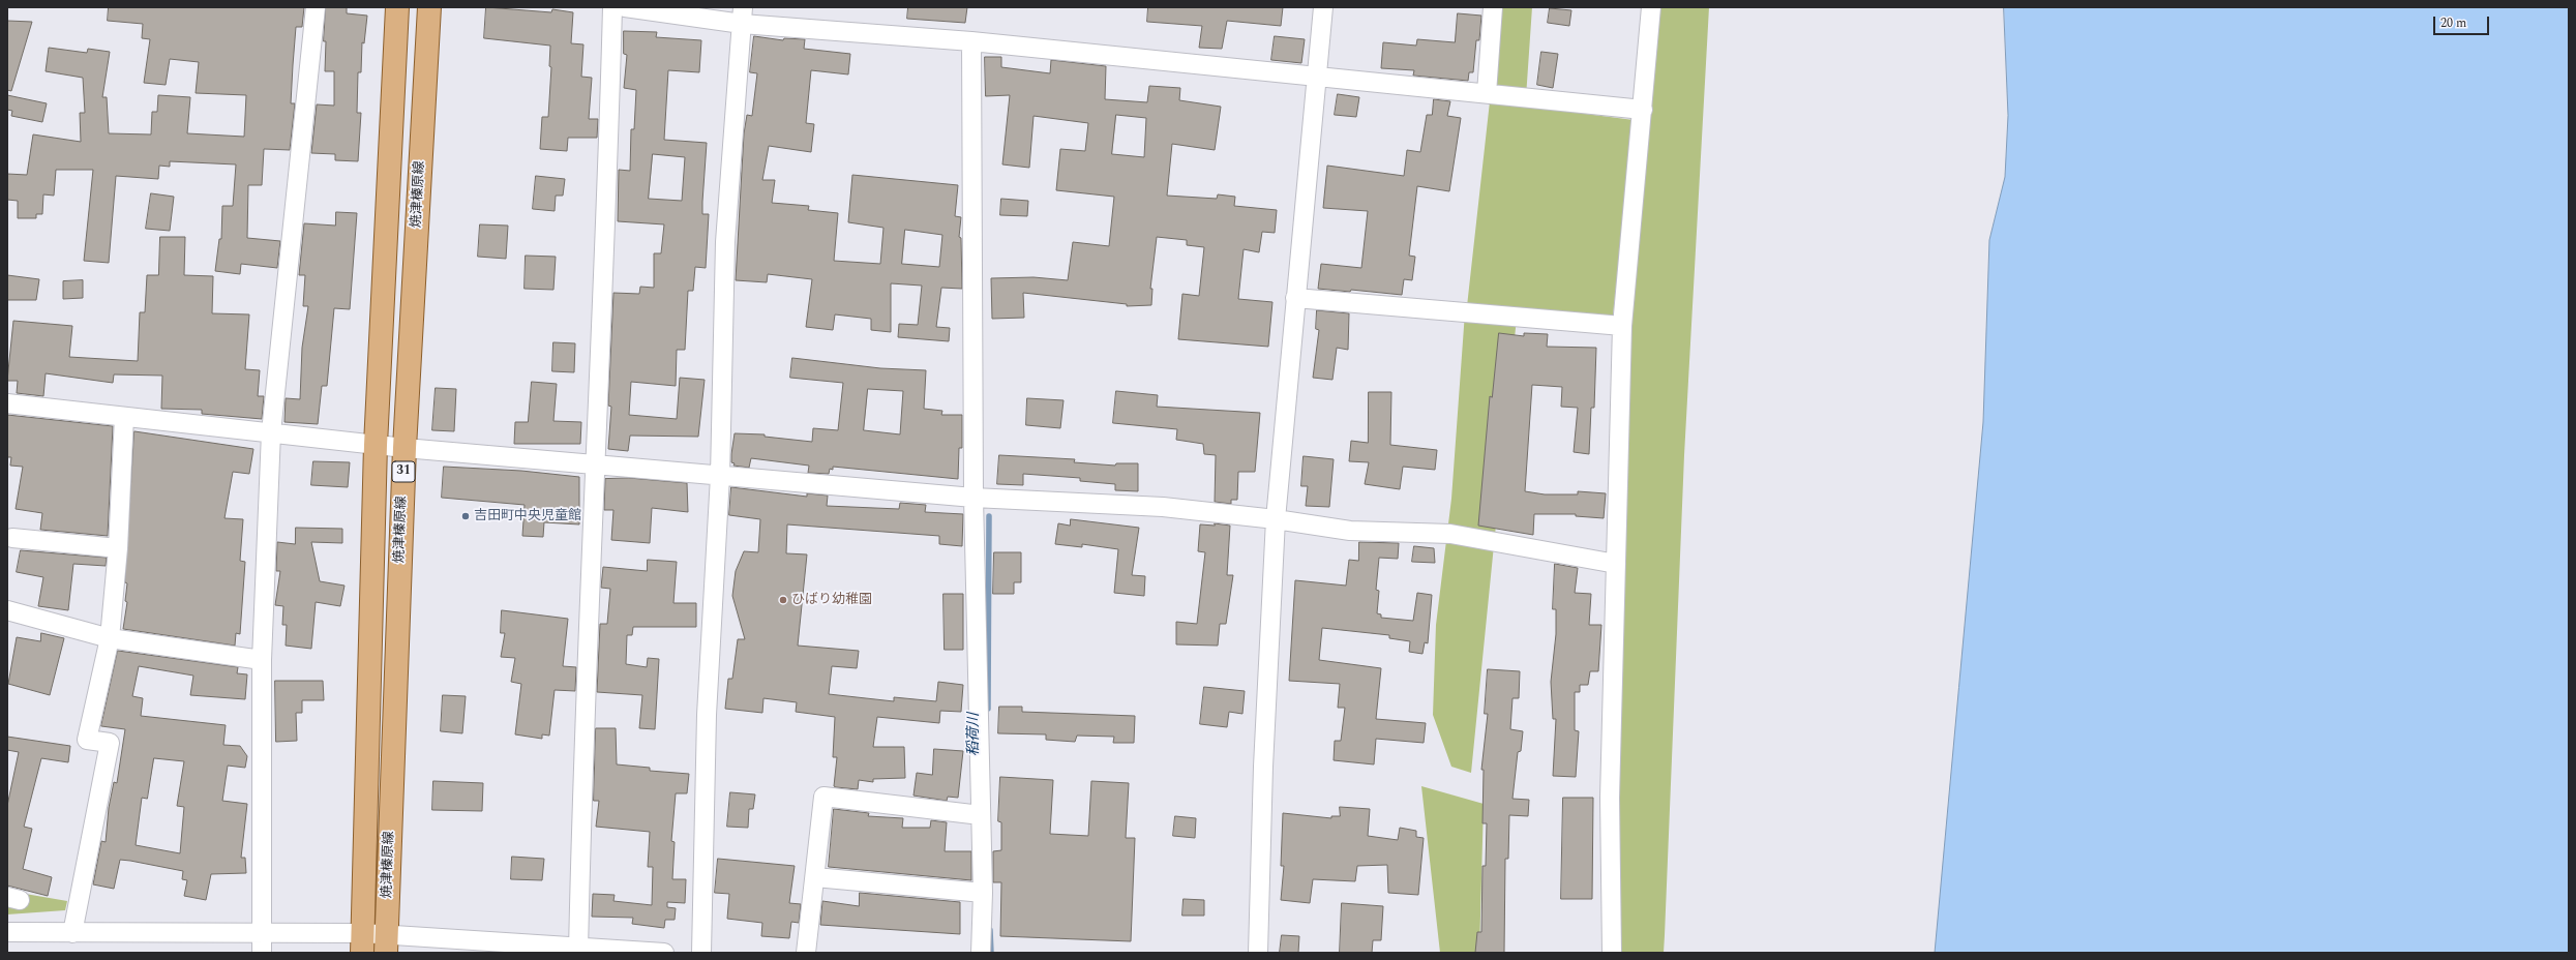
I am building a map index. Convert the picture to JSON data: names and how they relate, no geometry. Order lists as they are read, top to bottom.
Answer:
{
  "streets": {
    "main road": ["焼津榛原線", "31"]
  },
  "water": ["稻荷川"],
  "places": ["吉田町中央児童館", "ひばり幼稚園"],
  "scale_bar": "20 m"
}
